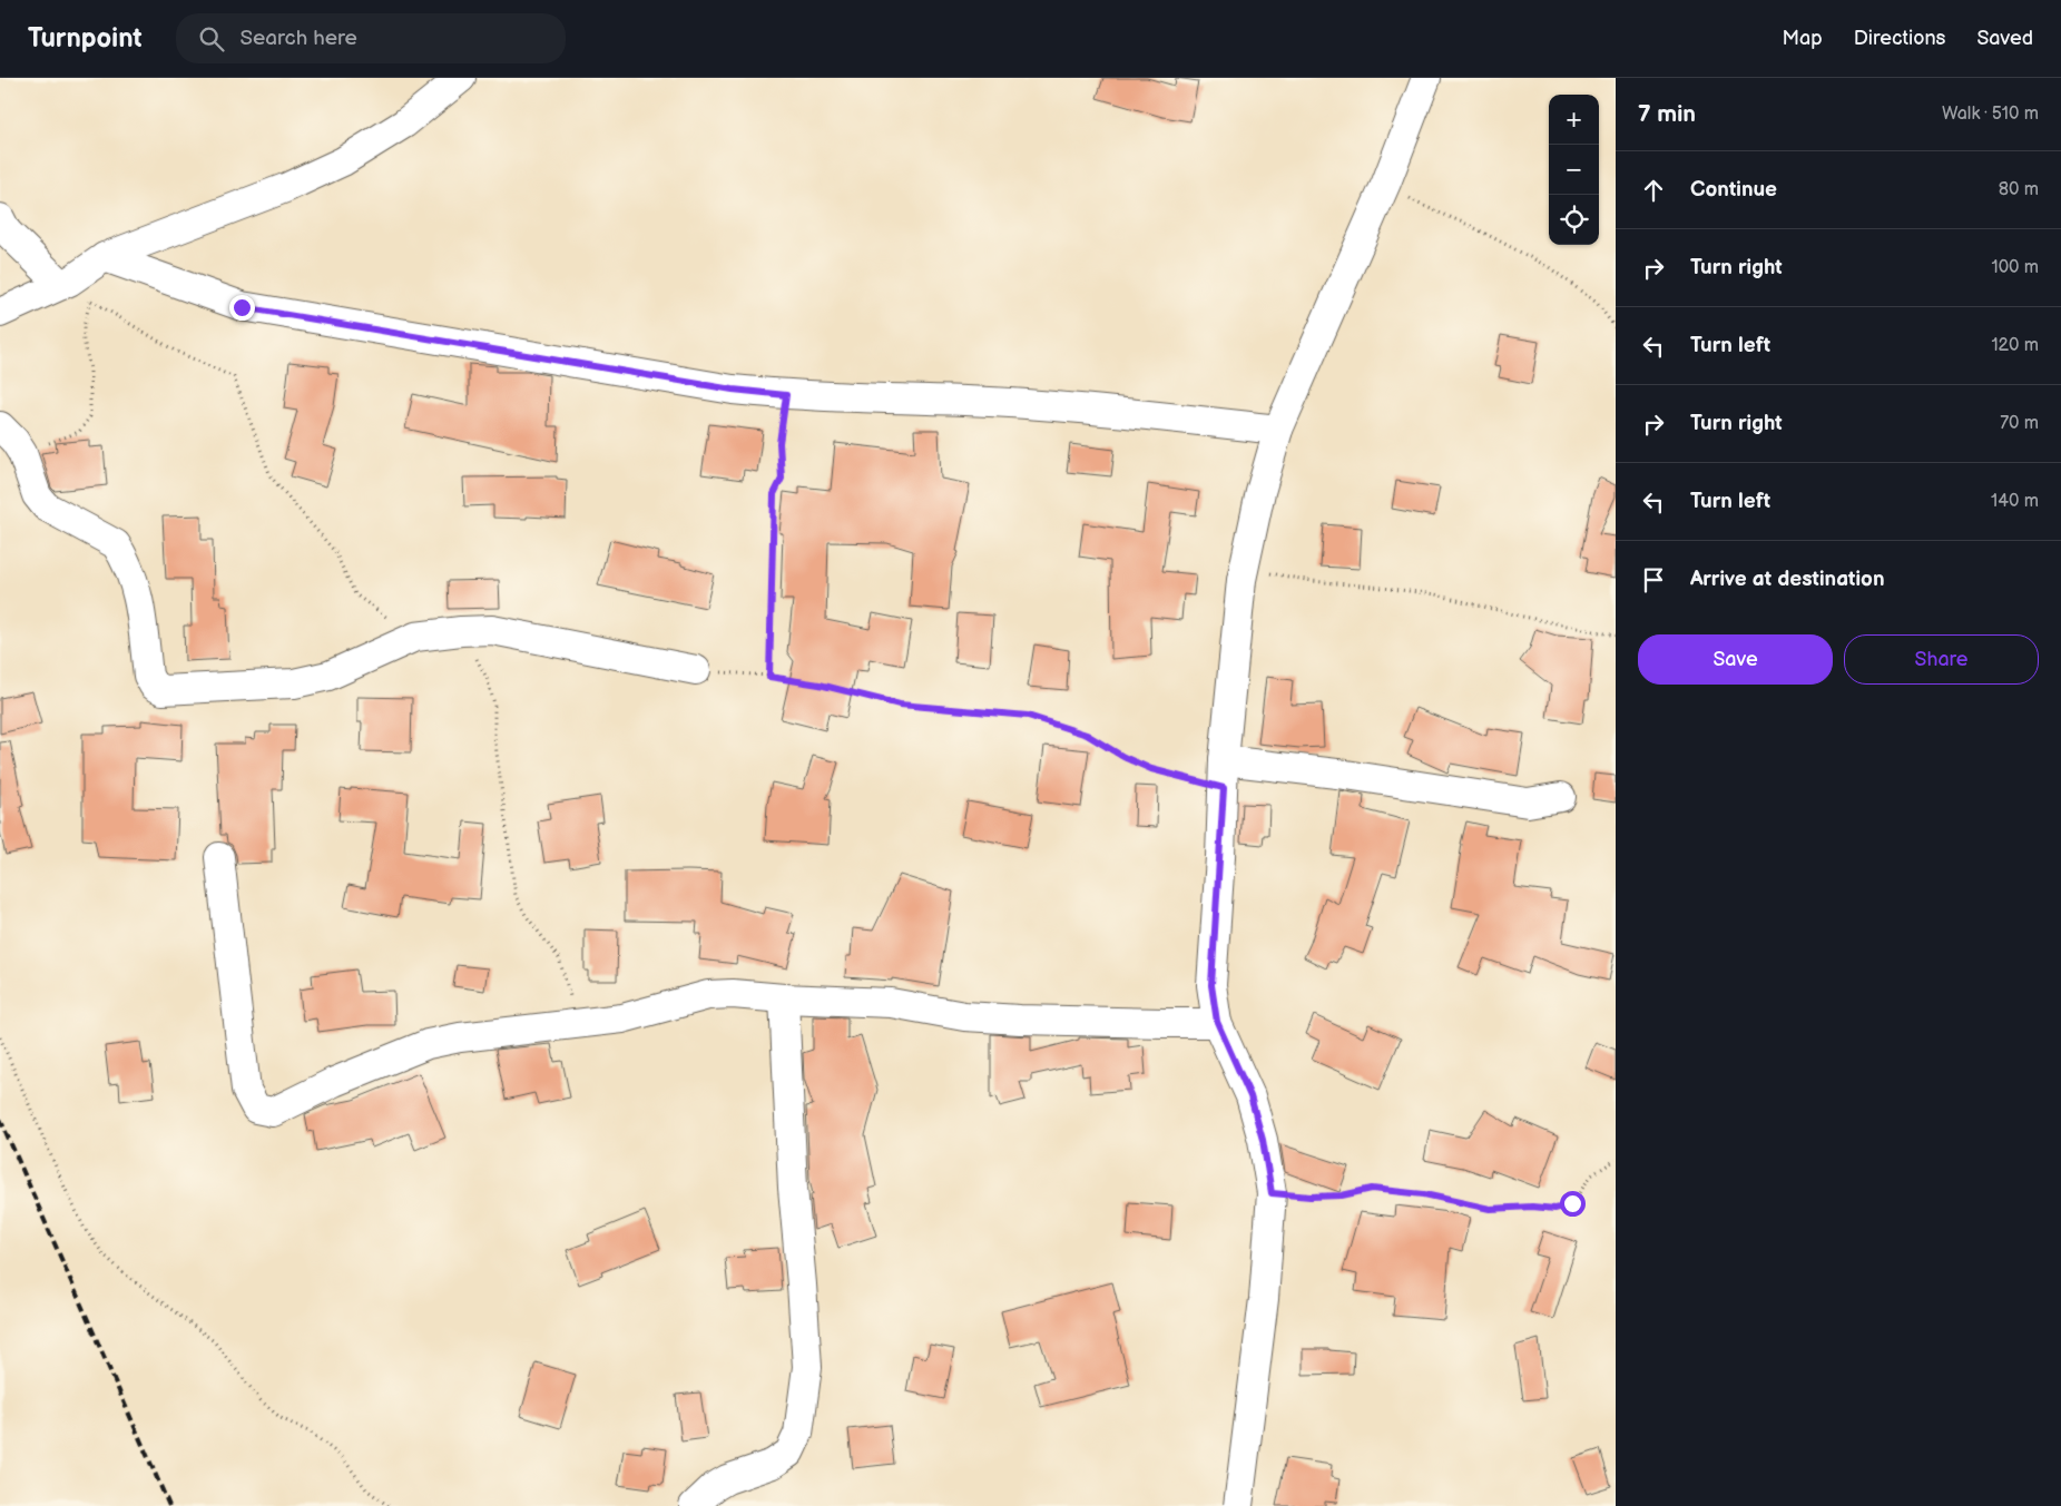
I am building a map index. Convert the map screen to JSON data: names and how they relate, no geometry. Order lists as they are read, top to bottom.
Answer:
{
  "page": {
    "header": "Turnpoint",
    "search": "Search here",
    "nav": ["Map", "Directions", "Saved"],
    "heading": ["7 min", "Walk · 510 m"],
    "map_buttons": ["+", "−"],
    "list": [
      ["Continue", "80 m"],
      ["Turn right", "100 m"],
      ["Turn left", "120 m"],
      ["Turn right", "70 m"],
      ["Turn left", "140 m"],
      "Arrive at destination"
    ],
    "buttons": ["Save", "Share"]
  }
}
